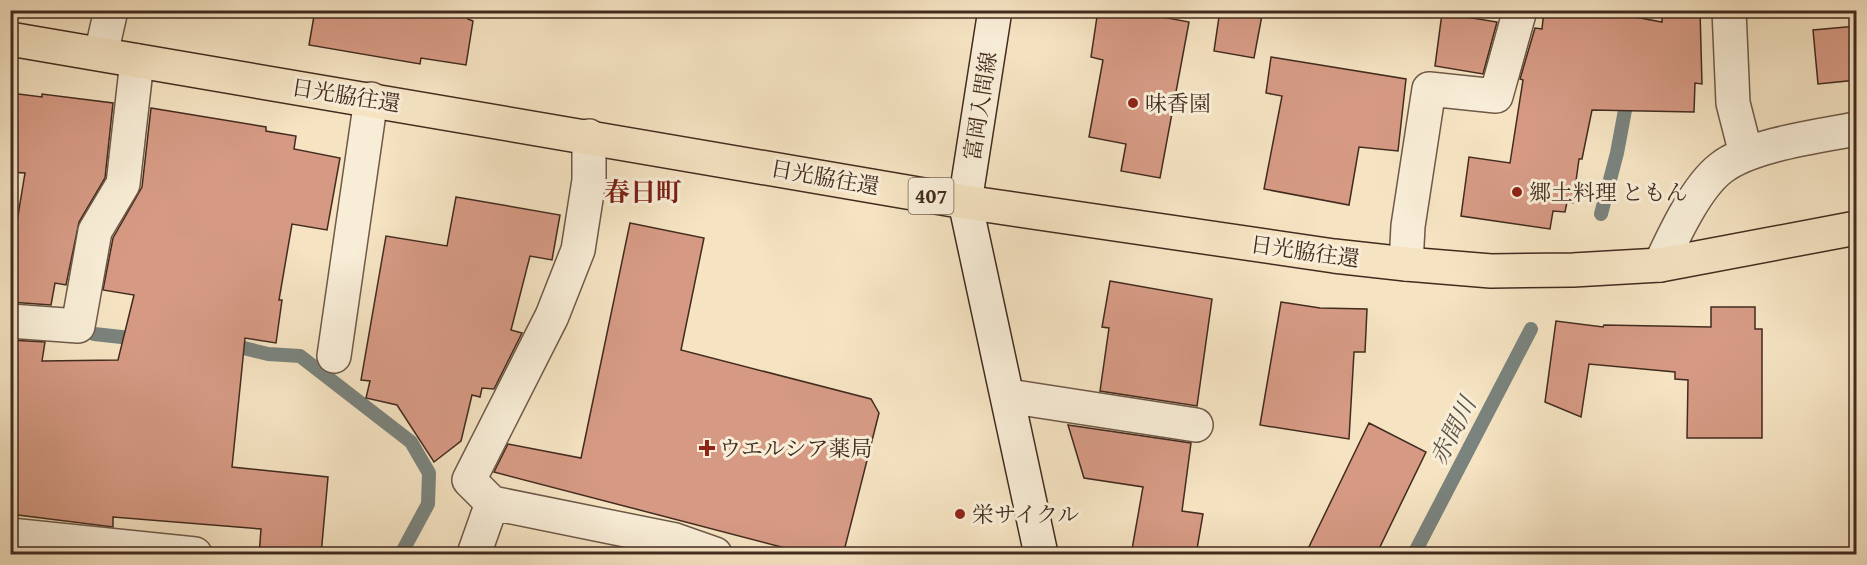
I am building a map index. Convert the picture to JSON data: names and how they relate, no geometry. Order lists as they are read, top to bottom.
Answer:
{
  "streets": {
    "highway": ["日光脇往還", "407"],
    "street": ["富岡入間線"]
  },
  "crossings": [
    ["日光脇往還", "富岡入間線"]
  ],
  "districts": ["春日町"],
  "water": ["赤間川"],
  "places": {
    "other": ["味香園", "郷土料理 ともん", "栄サイクル"],
    "health": ["ウエルシア薬局"]
  }
}
